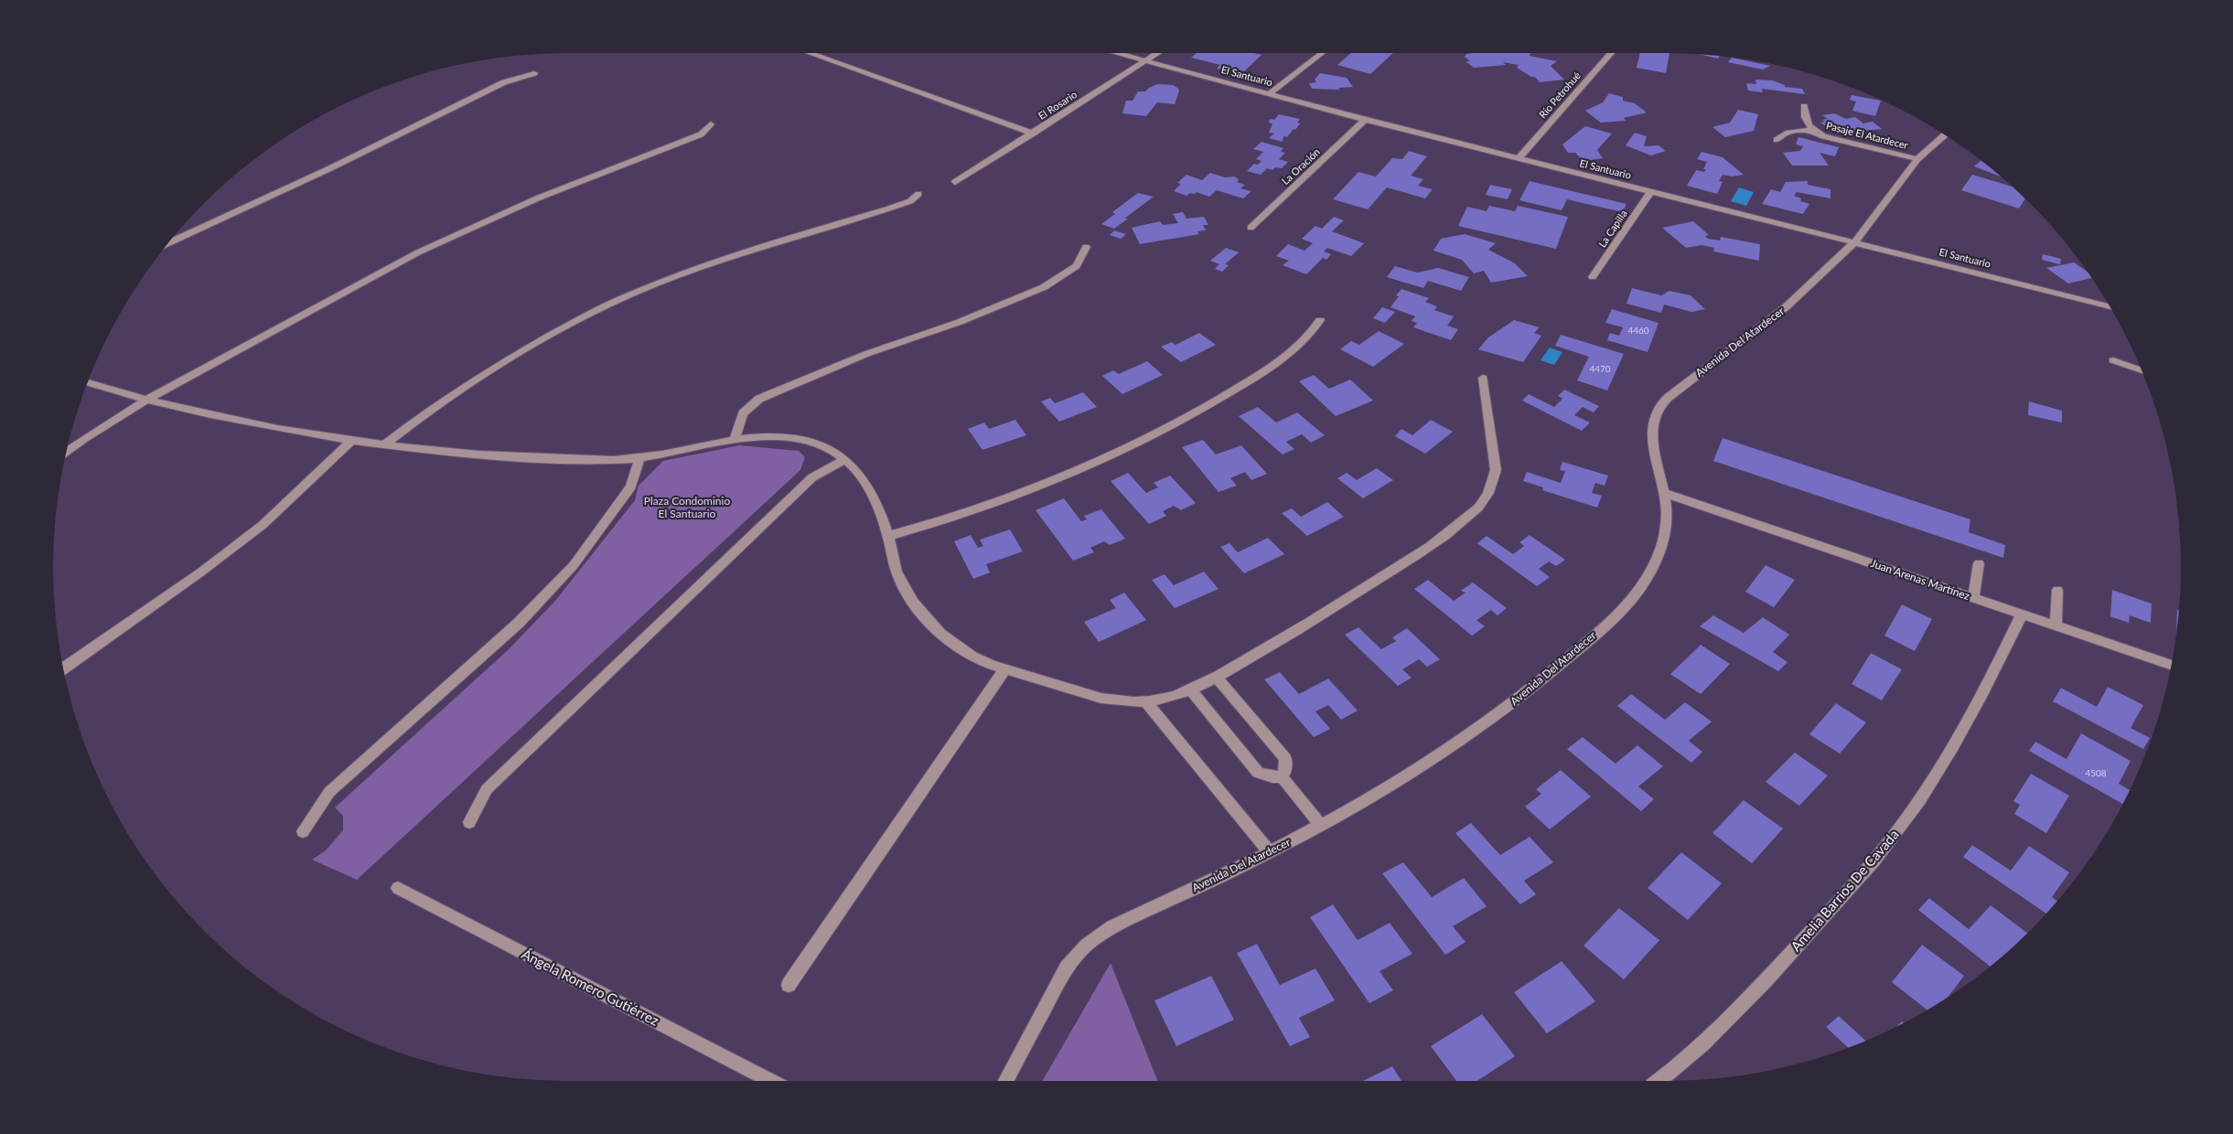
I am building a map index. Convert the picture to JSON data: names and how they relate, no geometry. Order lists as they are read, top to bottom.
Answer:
{
  "streets": {
    "street": [
      "El Santuario",
      "Río Petrohué",
      "El Rosario",
      "Pasaje El Atardecer",
      "La Oración",
      "La Capilla",
      "Avenida Del Atardecer",
      "Juan Arenas Martínez",
      "Amelia Barrios De Cavada",
      "Ángela Romero Gutiérrez"
    ]
  },
  "crossings": [
    ["El Santuario", "Río Petrohué"],
    ["El Santuario", "El Rosario"],
    ["El Santuario", "La Oración"],
    ["El Santuario", "La Capilla"],
    ["El Santuario", "Avenida Del Atardecer"],
    ["Pasaje El Atardecer", "Avenida Del Atardecer"],
    ["Avenida Del Atardecer", "Juan Arenas Martínez"],
    ["Juan Arenas Martínez", "Amelia Barrios De Cavada"]
  ],
  "parks": ["Plaza Condominio El Santuario"],
  "house_numbers": ["4460", "4470", "4508"]
}
